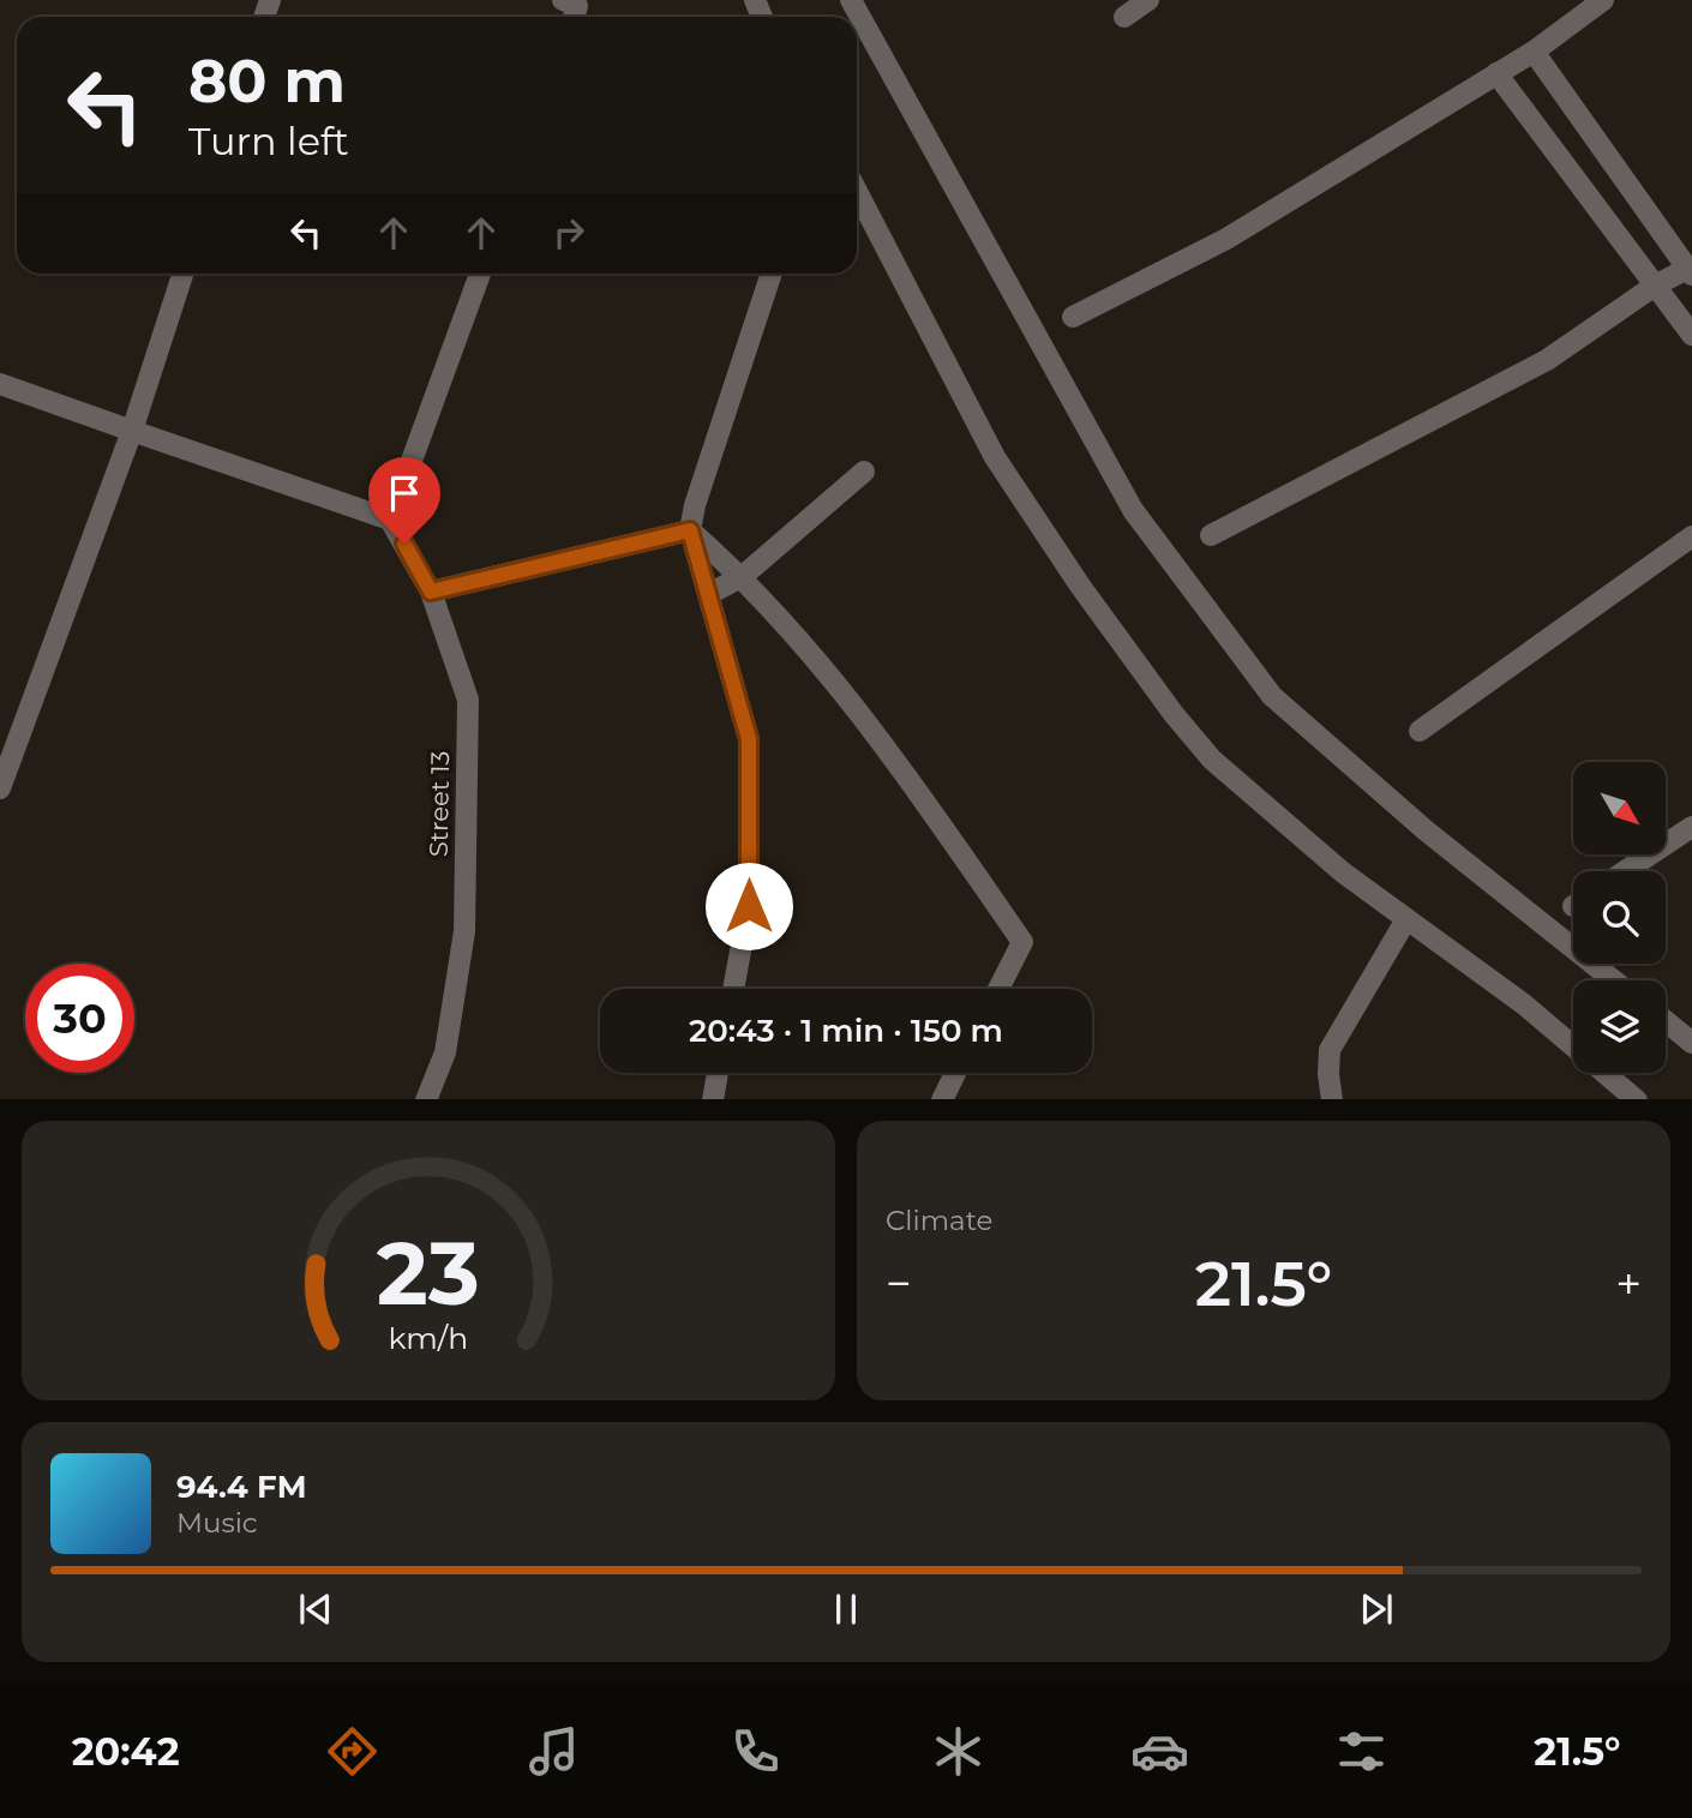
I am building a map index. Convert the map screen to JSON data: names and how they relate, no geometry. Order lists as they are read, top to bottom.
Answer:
{
  "streets": {
    "street": ["Street 13"]
  },
  "north": "bottom right",
  "page": {
    "turn": ["80 m", "Turn left"],
    "limit": "30",
    "trip": "20:43 · 1 min · 150 m",
    "tile": "Climate",
    "heat": ["−", "21.5°", "+"],
    "song": ["94.4 FM", "Music"],
    "tabs": ["20:42", "21.5°"],
    "gauge": ["23", "km/h"]
  }
}
